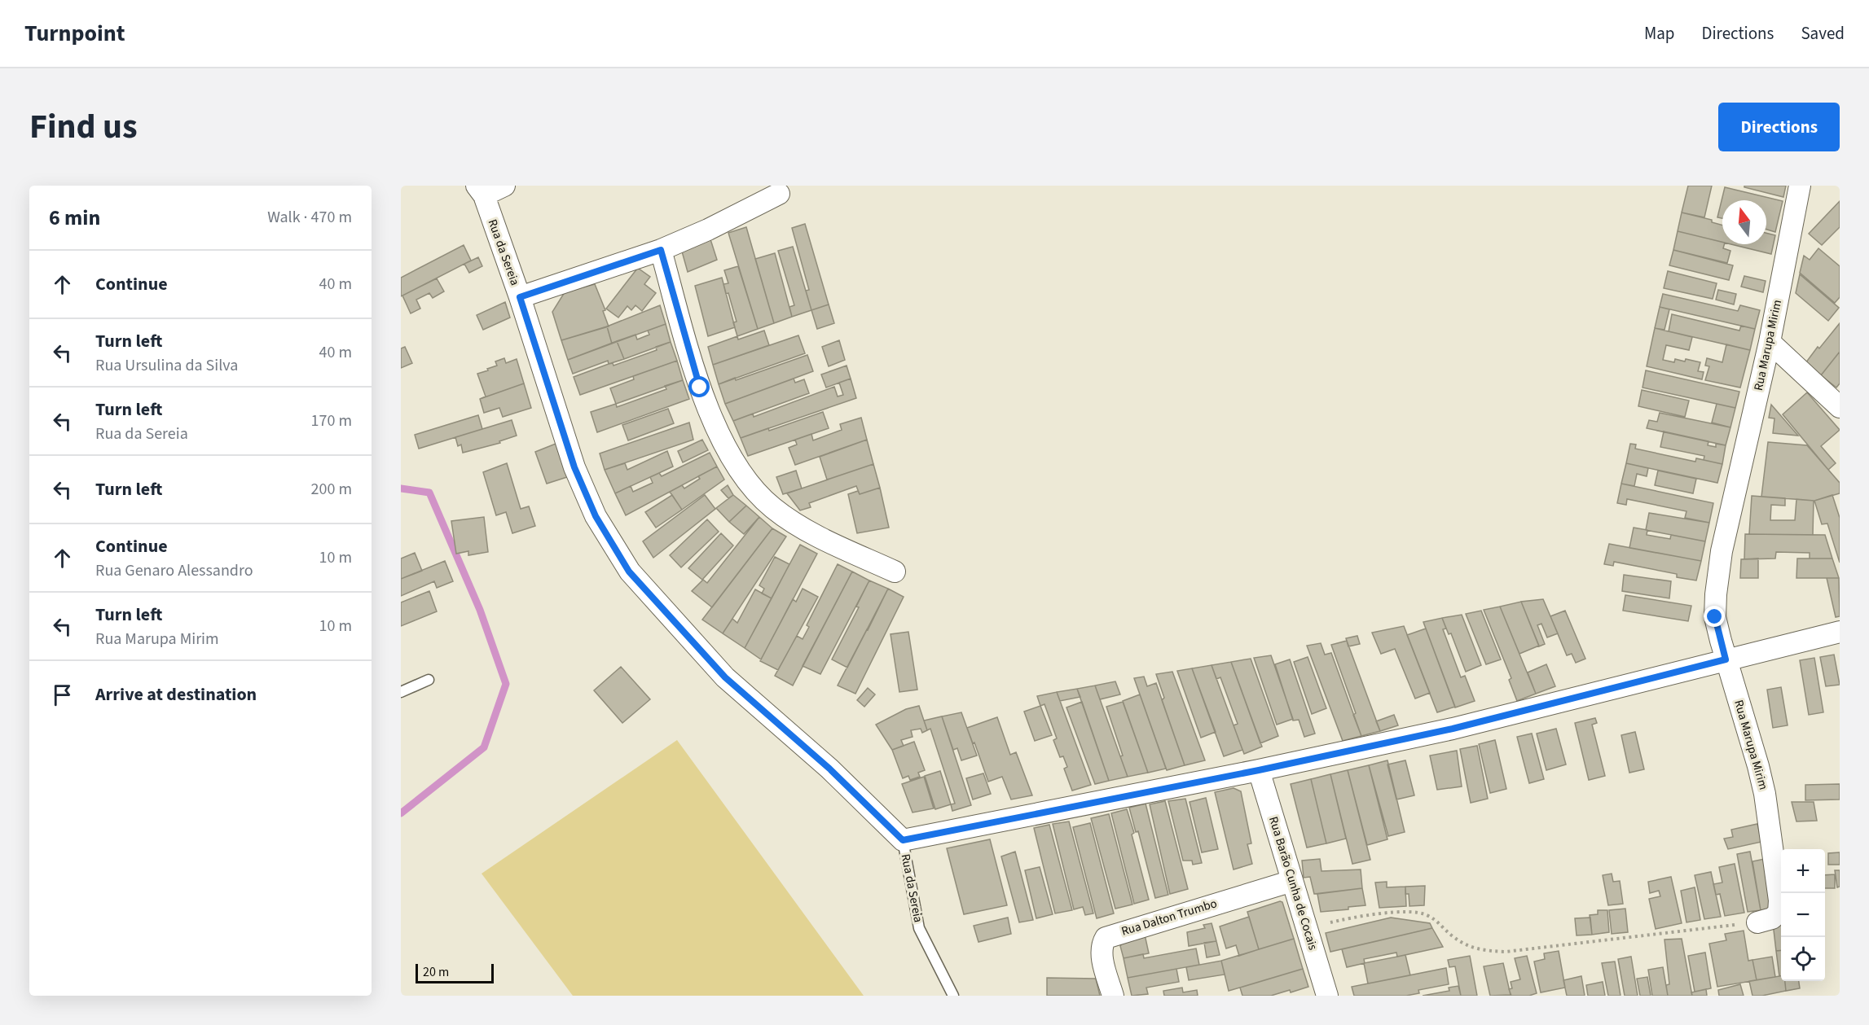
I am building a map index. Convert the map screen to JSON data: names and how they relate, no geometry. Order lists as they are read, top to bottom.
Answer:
{
  "streets": {
    "street": [
      "Rua da Sereia",
      "Rua Marupa Mirim",
      "Rua Barão Cunha de Cocais",
      "Rua Dalton Trumbo"
    ]
  },
  "crossings": [
    ["Rua Barão Cunha de Cocais", "Rua Dalton Trumbo"]
  ],
  "scale_bar": "20 m",
  "north": "top",
  "page": {
    "header": "Turnpoint",
    "nav": ["Map", "Directions", "Saved"],
    "title": "Find us",
    "buttons": "Directions",
    "heading": ["6 min", "Walk · 470 m"],
    "list": [
      ["Continue", "40 m"],
      ["Turn left", "Rua Ursulina da Silva", "40 m"],
      ["Turn left", "Rua da Sereia", "170 m"],
      ["Turn left", "200 m"],
      ["Continue", "Rua Genaro Alessandro", "10 m"],
      ["Turn left", "Rua Marupa Mirim", "10 m"],
      "Arrive at destination"
    ],
    "map_buttons": ["+", "−"],
    "scale": "20 m"
  }
}
